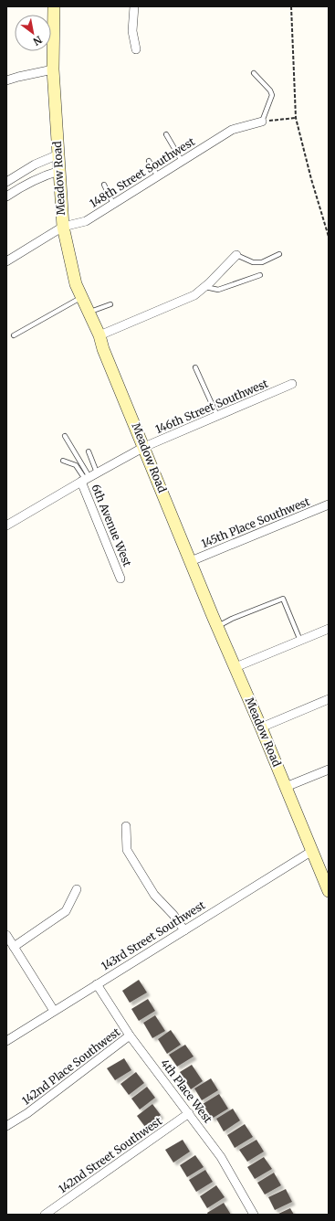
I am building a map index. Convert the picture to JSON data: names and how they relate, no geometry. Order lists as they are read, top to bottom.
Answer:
{
  "streets": {
    "street": [
      "148th Street Southwest",
      "Meadow Road",
      "146th Street Southwest",
      "145th Place Southwest",
      "6th Avenue West",
      "143rd Street Southwest",
      "142nd Place Southwest",
      "4th Place West",
      "142nd Street Southwest"
    ]
  },
  "crossings": [
    ["148th Street Southwest", "Meadow Road"],
    ["Meadow Road", "146th Street Southwest"],
    ["Meadow Road", "145th Place Southwest"],
    ["Meadow Road", "143rd Street Southwest"],
    ["146th Street Southwest", "6th Avenue West"],
    ["143rd Street Southwest", "4th Place West"],
    ["142nd Place Southwest", "4th Place West"],
    ["4th Place West", "142nd Street Southwest"]
  ],
  "north": "bottom right"
}
